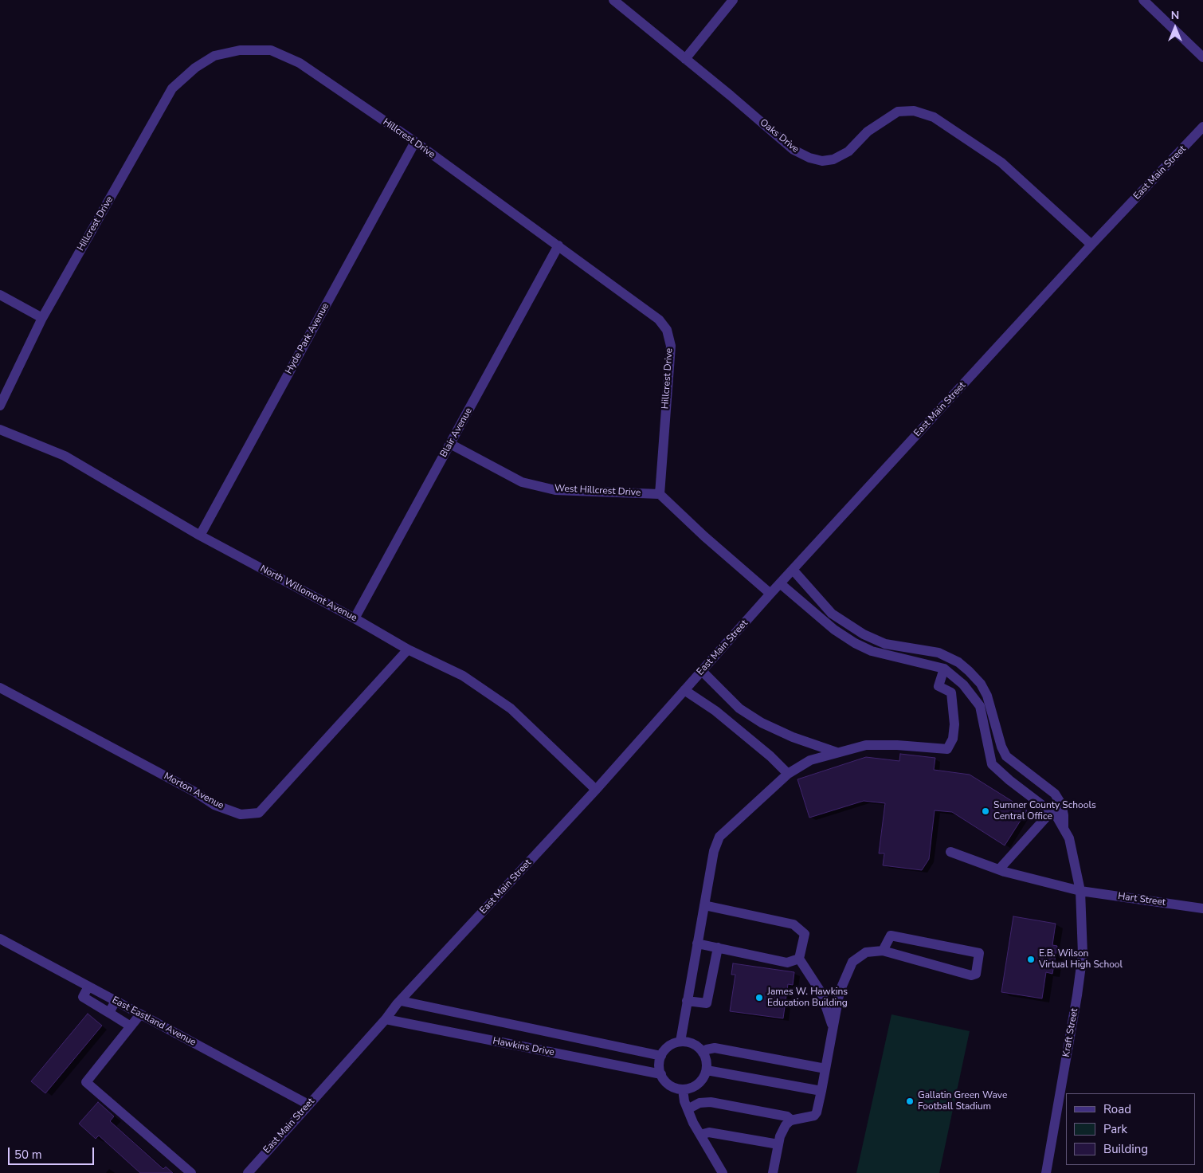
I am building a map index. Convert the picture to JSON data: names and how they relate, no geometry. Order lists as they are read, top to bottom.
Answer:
{
  "streets": {
    "street": [
      "Oaks Drive",
      "Hillcrest Drive",
      "East Main Street",
      "Hyde Park Avenue",
      "Blair Avenue",
      "West Hillcrest Drive",
      "North Willomont Avenue",
      "Morton Avenue",
      "Hart Street",
      "East Eastland Avenue",
      "Kraft Street",
      "Hawkins Drive"
    ]
  },
  "crossings": [
    ["Oaks Drive", "East Main Street"],
    ["Hillcrest Drive", "Hyde Park Avenue"],
    ["Hillcrest Drive", "Blair Avenue"],
    ["Hillcrest Drive", "West Hillcrest Drive"],
    ["East Main Street", "North Willomont Avenue"],
    ["East Main Street", "East Eastland Avenue"],
    ["East Main Street", "Hawkins Drive"],
    ["Hyde Park Avenue", "North Willomont Avenue"],
    ["Blair Avenue", "West Hillcrest Drive"],
    ["Blair Avenue", "North Willomont Avenue"],
    ["North Willomont Avenue", "Morton Avenue"],
    ["Hart Street", "Kraft Street"]
  ],
  "places": [
    "Sumner County Schools Central Office",
    "E.B. Wilson Virtual High School",
    "James W. Hawkins Education Building",
    "Gallatin Green Wave Football Stadium"
  ],
  "legend": ["Road", "Park", "Building"],
  "scale_bar": "50 m",
  "north": "top"
}
